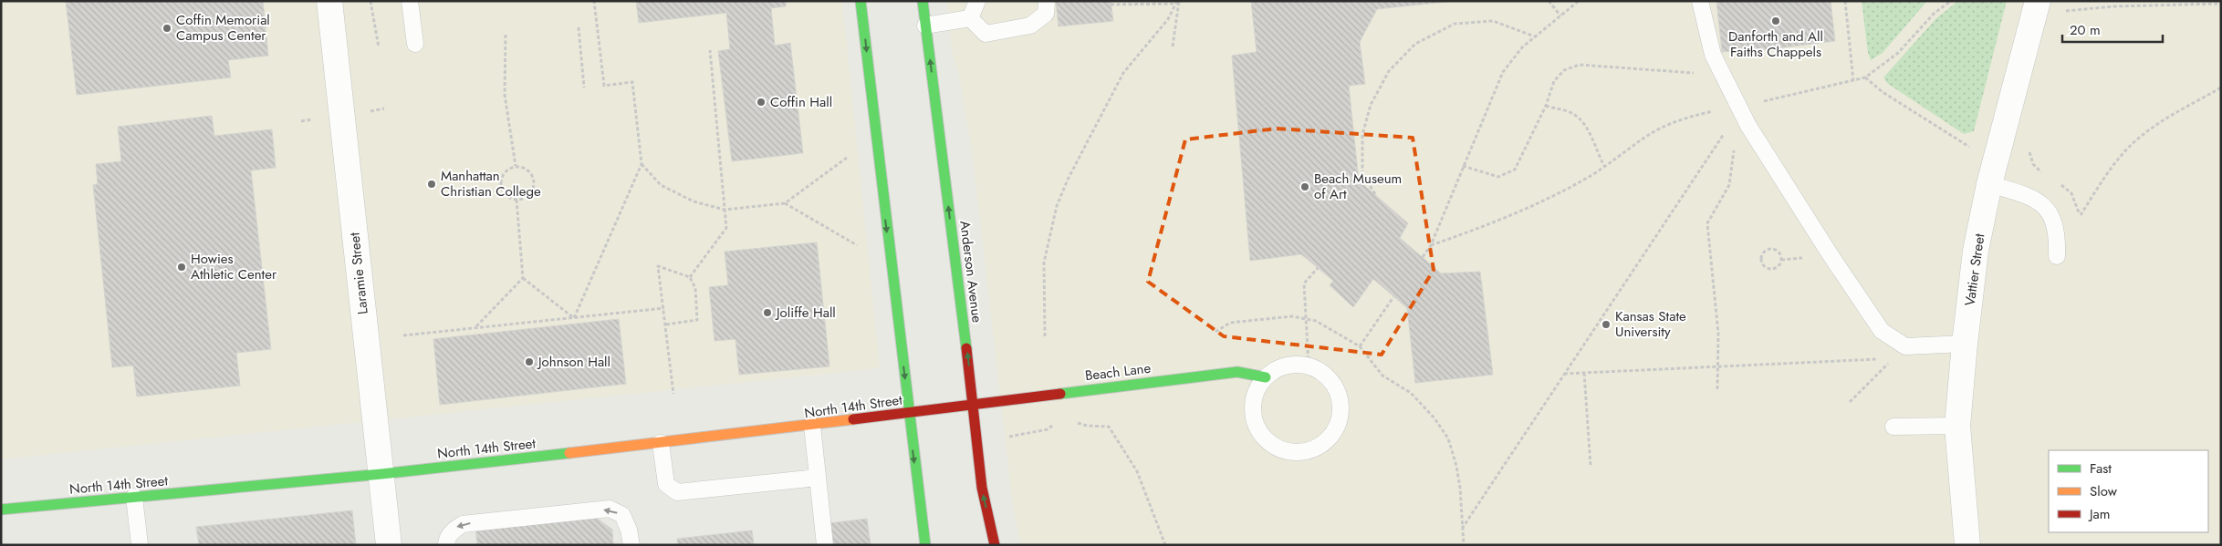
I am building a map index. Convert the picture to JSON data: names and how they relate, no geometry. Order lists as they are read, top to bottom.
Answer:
{
  "streets": {
    "street": [
      "Vattier Street",
      "Anderson Avenue",
      "Laramie Street",
      "Beach Lane",
      "North 14th Street"
    ]
  },
  "crossings": [
    ["Anderson Avenue", "Beach Lane"],
    ["Anderson Avenue", "North 14th Street"],
    ["Laramie Street", "North 14th Street"],
    ["Beach Lane", "North 14th Street"]
  ],
  "places": [
    "Danforth and All Faiths Chappels",
    "Coffin Memorial Campus Center",
    "Coffin Hall",
    "Manhattan Christian College",
    "Beach Museum of Art",
    "Howies Athletic Center",
    "Joliffe Hall",
    "Kansas State University",
    "Johnson Hall"
  ],
  "legend": ["Fast", "Slow", "Jam"],
  "scale_bar": "20 m"
}
